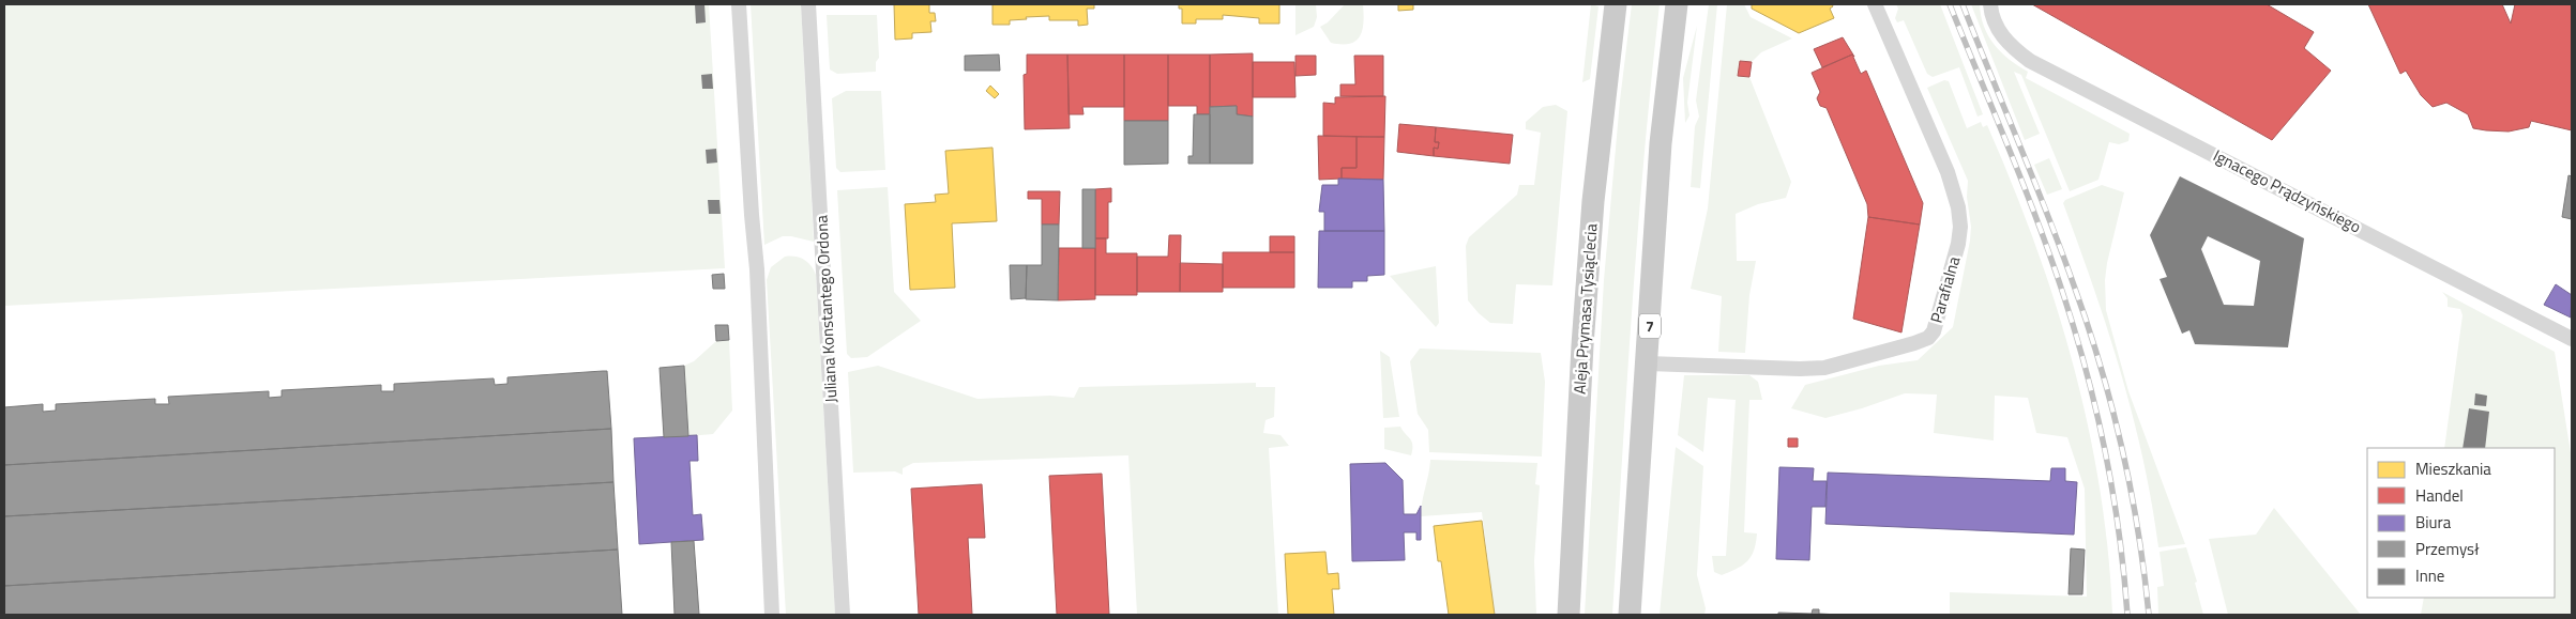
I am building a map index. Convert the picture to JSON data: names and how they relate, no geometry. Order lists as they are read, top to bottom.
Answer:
{
  "streets": {
    "main road": ["Aleja Prymasa Tysiąclecia", "7"],
    "street": ["Ignacego Prądzyńskiego", "Parafialna", "Juliana Konstantego Ordona"]
  },
  "crossings": [
    ["Parafialna", "7"]
  ],
  "legend": [
    "Mieszkania",
    "Handel",
    "Biura",
    "Przemysł",
    "Inne"
  ]
}
